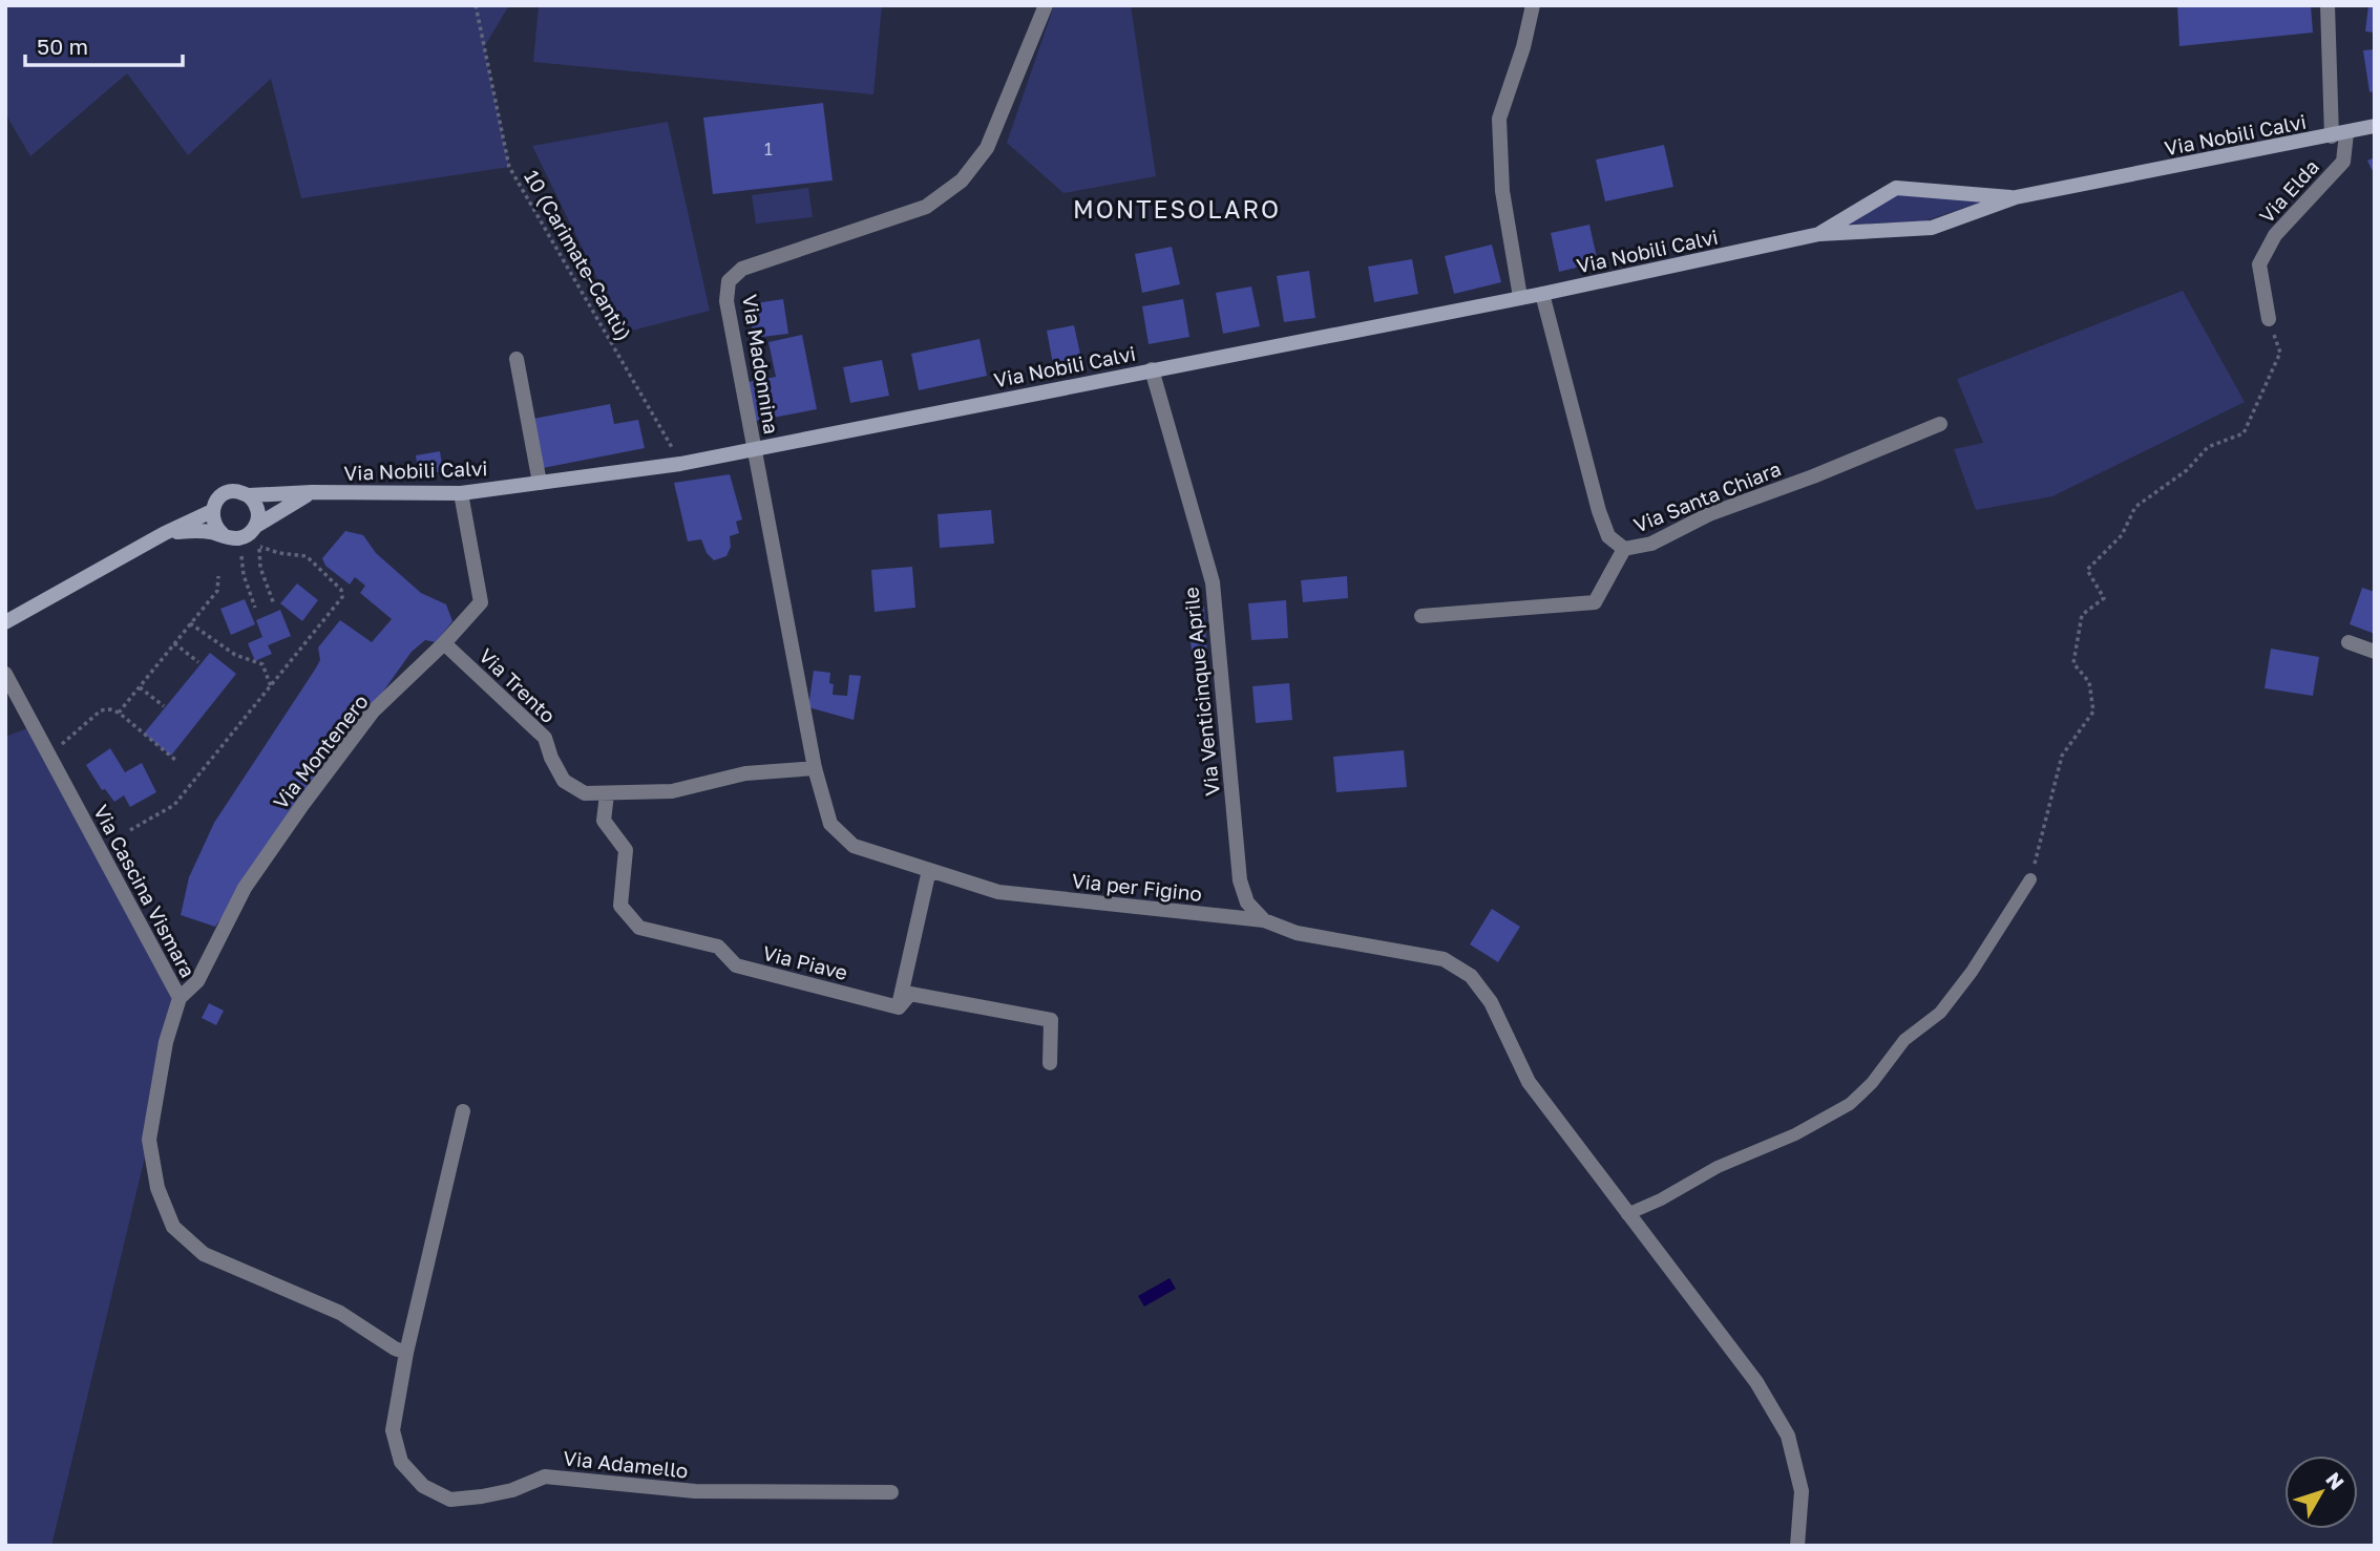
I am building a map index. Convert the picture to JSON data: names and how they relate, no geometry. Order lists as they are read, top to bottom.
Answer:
{
  "streets": {
    "main road": ["Via Nobili Calvi"],
    "street": [
      "Via Elda",
      "Via Madonnina",
      "Via Santa Chiara",
      "Via Trento",
      "Via Venticinque Aprile",
      "Via Montenero",
      "Via per Figino",
      "Via Cascina Vismara",
      "Via Piave",
      "Via Adamello"
    ],
    "path": ["10 (Carimate-Cantù)"]
  },
  "crossings": [
    ["Via Nobili Calvi", "Via Elda"],
    ["Via Nobili Calvi", "10 (Carimate-Cantù)"],
    ["Via Nobili Calvi", "Via Madonnina"],
    ["Via Nobili Calvi", "Via Venticinque Aprile"],
    ["Via Nobili Calvi", "Via Montenero"],
    ["Via Madonnina", "Via per Figino"],
    ["Via Trento", "Via Montenero"],
    ["Via Trento", "Via Piave"],
    ["Via Venticinque Aprile", "Via per Figino"],
    ["Via Montenero", "Via Cascina Vismara"],
    ["Via Cascina Vismara", "Via Adamello"]
  ],
  "districts": ["MONTESOLARO"],
  "house_numbers": ["1"],
  "scale_bar": "50 m",
  "north": "top right"
}
